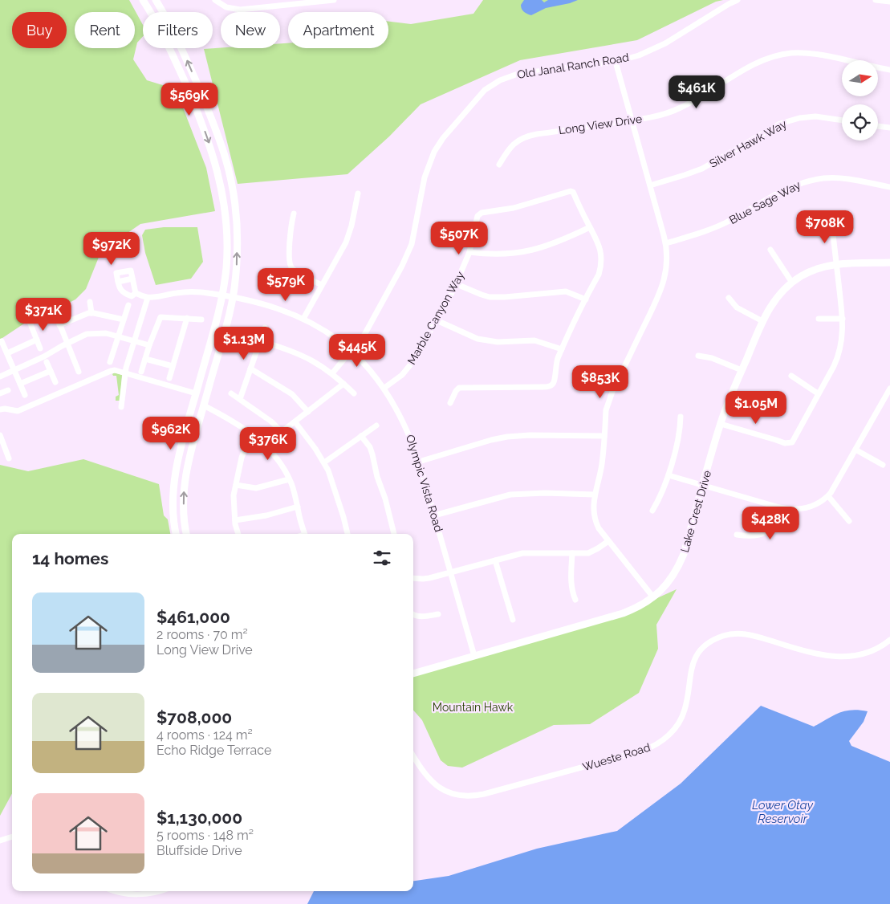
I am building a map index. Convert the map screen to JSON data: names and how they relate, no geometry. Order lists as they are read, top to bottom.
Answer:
{
  "streets": {
    "main road": ["Lake Crest Drive"],
    "street": [
      "Old Janal Ranch Road",
      "Long View Drive",
      "Silver Hawk Way",
      "Blue Sage Way",
      "Marble Canyon Way",
      "Olympic Vista Road",
      "Wueste Road"
    ]
  },
  "crossings": [
    ["Old Janal Ranch Road", "Olympic Vista Road"],
    ["Marble Canyon Way", "Olympic Vista Road"],
    ["Olympic Vista Road", "Lake Crest Drive"]
  ],
  "water": ["Lower Otay Reservoir"],
  "parks": ["Mountain Hawk"],
  "north": "right",
  "page": {
    "chip": [
      "Buy",
      "Rent",
      "Filters",
      "New",
      "Apartment"
    ],
    "price": [
      "$461K",
      "$569K",
      "$708K",
      "$507K",
      "$972K",
      "$579K",
      "$371K",
      "$1.13M",
      "$445K",
      "$853K",
      "$1.05M",
      "$962K",
      "$376K",
      "$428K"
    ],
    "heading": "14 homes",
    "list": [
      {
        "name": "$461,000",
        "note": "2 rooms · 70 m² · Long View Drive"
      },
      {
        "name": "$708,000",
        "note": "4 rooms · 124 m² · Echo Ridge Terrace"
      },
      {
        "name": "$1,130,000",
        "note": "5 rooms · 148 m² · Bluffside Drive"
      }
    ]
  }
}
